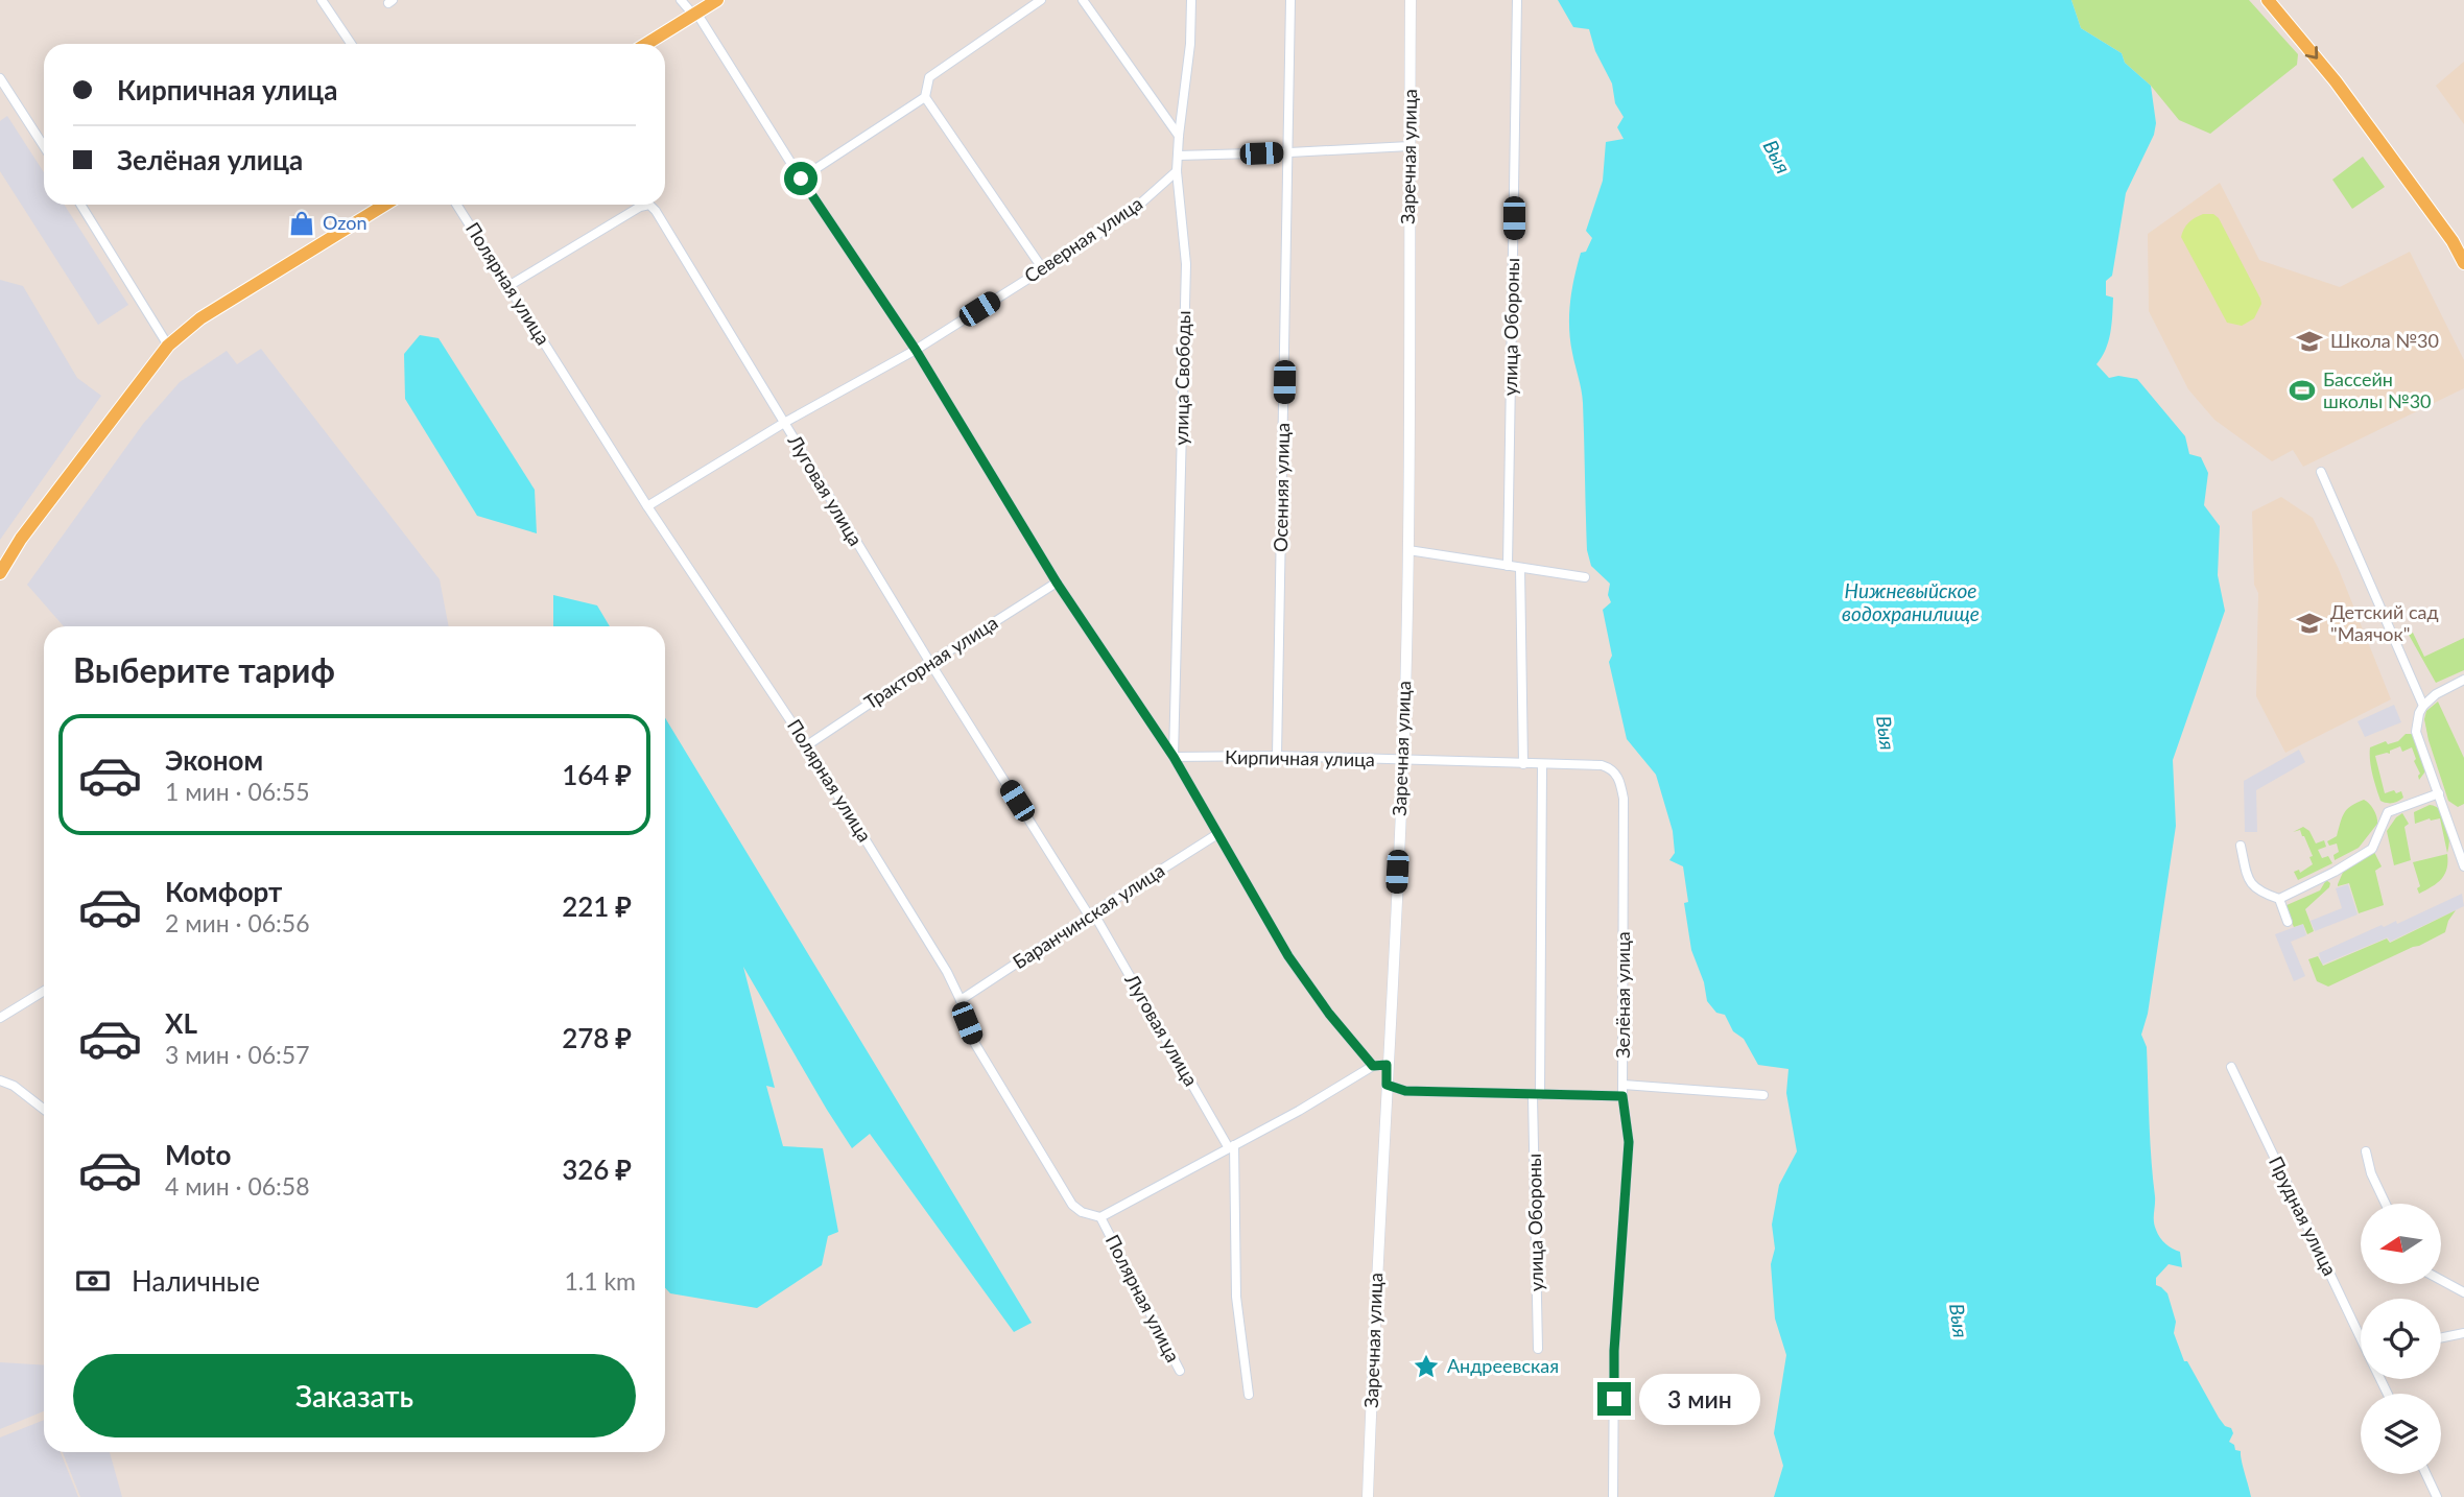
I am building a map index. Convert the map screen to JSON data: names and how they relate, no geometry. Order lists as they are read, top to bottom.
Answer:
{
  "streets": {
    "street": [
      "Заречная улица",
      "Северная улица",
      "Полярная улица",
      "улица Обороны",
      "улица Свободы",
      "Осенняя улица",
      "Луговая улица",
      "Тракторная улица",
      "Кирпичная улица",
      "Баранчинская улица",
      "Зелёная улица",
      "Прудная улица"
    ]
  },
  "crossings": [
    ["Заречная улица", "Кирпичная улица"],
    ["Северная улица", "Полярная улица"],
    ["Северная улица", "улица Свободы"],
    ["Северная улица", "Луговая улица"],
    ["Полярная улица", "Луговая улица"],
    ["Полярная улица", "Тракторная улица"],
    ["Полярная улица", "Баранчинская улица"],
    ["улица Обороны", "Кирпичная улица"],
    ["улица Свободы", "Кирпичная улица"],
    ["Осенняя улица", "Кирпичная улица"],
    ["Луговая улица", "Тракторная улица"],
    ["Луговая улица", "Баранчинская улица"],
    ["Кирпичная улица", "Зелёная улица"]
  ],
  "water": ["Выя", "Нижневыйское водохранилище"],
  "places": {
    "shop": ["Ozon"],
    "school or university": ["Школа №30", "Детский сад \"Маячок\""],
    "sports": ["Бассейн школы №30"],
    "place": ["Андреевская"]
  },
  "north": "left",
  "page": {
    "banner": ["Кирпичная улица", "Зелёная улица"],
    "heading": "Выберите тариф",
    "list": [
      {
        "name": "Эконом",
        "note": "1 мин · 06:55",
        "value": "164 ₽"
      },
      {
        "name": "Комфорт",
        "note": "2 мин · 06:56",
        "value": "221 ₽"
      },
      {
        "name": "XL",
        "note": "3 мин · 06:57",
        "value": "278 ₽"
      },
      {
        "name": "Moto",
        "note": "4 мин · 06:58",
        "value": "326 ₽"
      }
    ],
    "pay": ["Наличные", "1.1 km"],
    "buttons": "Заказать",
    "bubble": "3 мин"
  }
}
